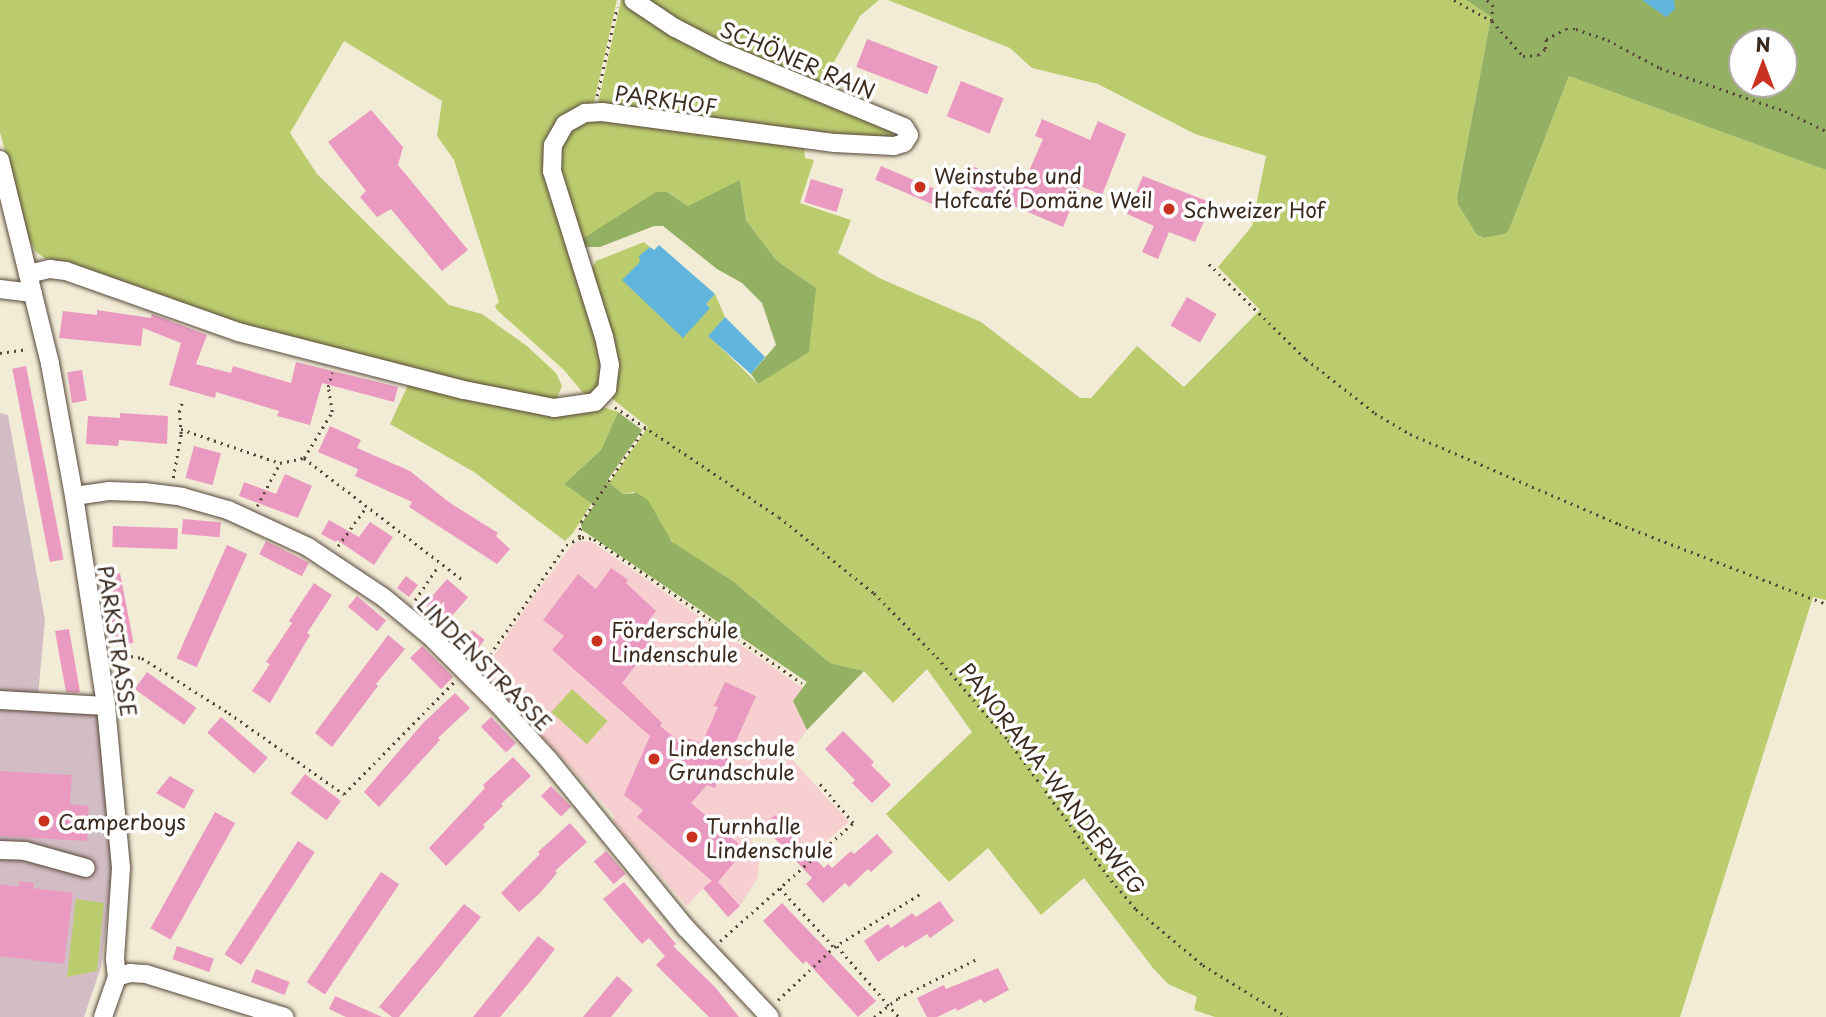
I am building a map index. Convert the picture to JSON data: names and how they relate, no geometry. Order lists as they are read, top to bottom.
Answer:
{
  "streets": {
    "street": [
      "SCHÖNER RAIN",
      "PARKHOF",
      "PARKSTRASSE",
      "LINDENSTRASSE"
    ],
    "path": ["PANORAMA-WANDERWEG"]
  },
  "crossings": [
    ["SCHÖNER RAIN", "PARKHOF"],
    ["PARKHOF", "PANORAMA-WANDERWEG"],
    ["PARKSTRASSE", "LINDENSTRASSE"]
  ],
  "places": [
    "Weinstube und Hofcafé Domäne Weil",
    "Schweizer Hof",
    "Förderschule Lindenschule",
    "Lindenschule Grundschule",
    "Camperboys",
    "Turnhalle Lindenschule"
  ],
  "north": "top"
}
